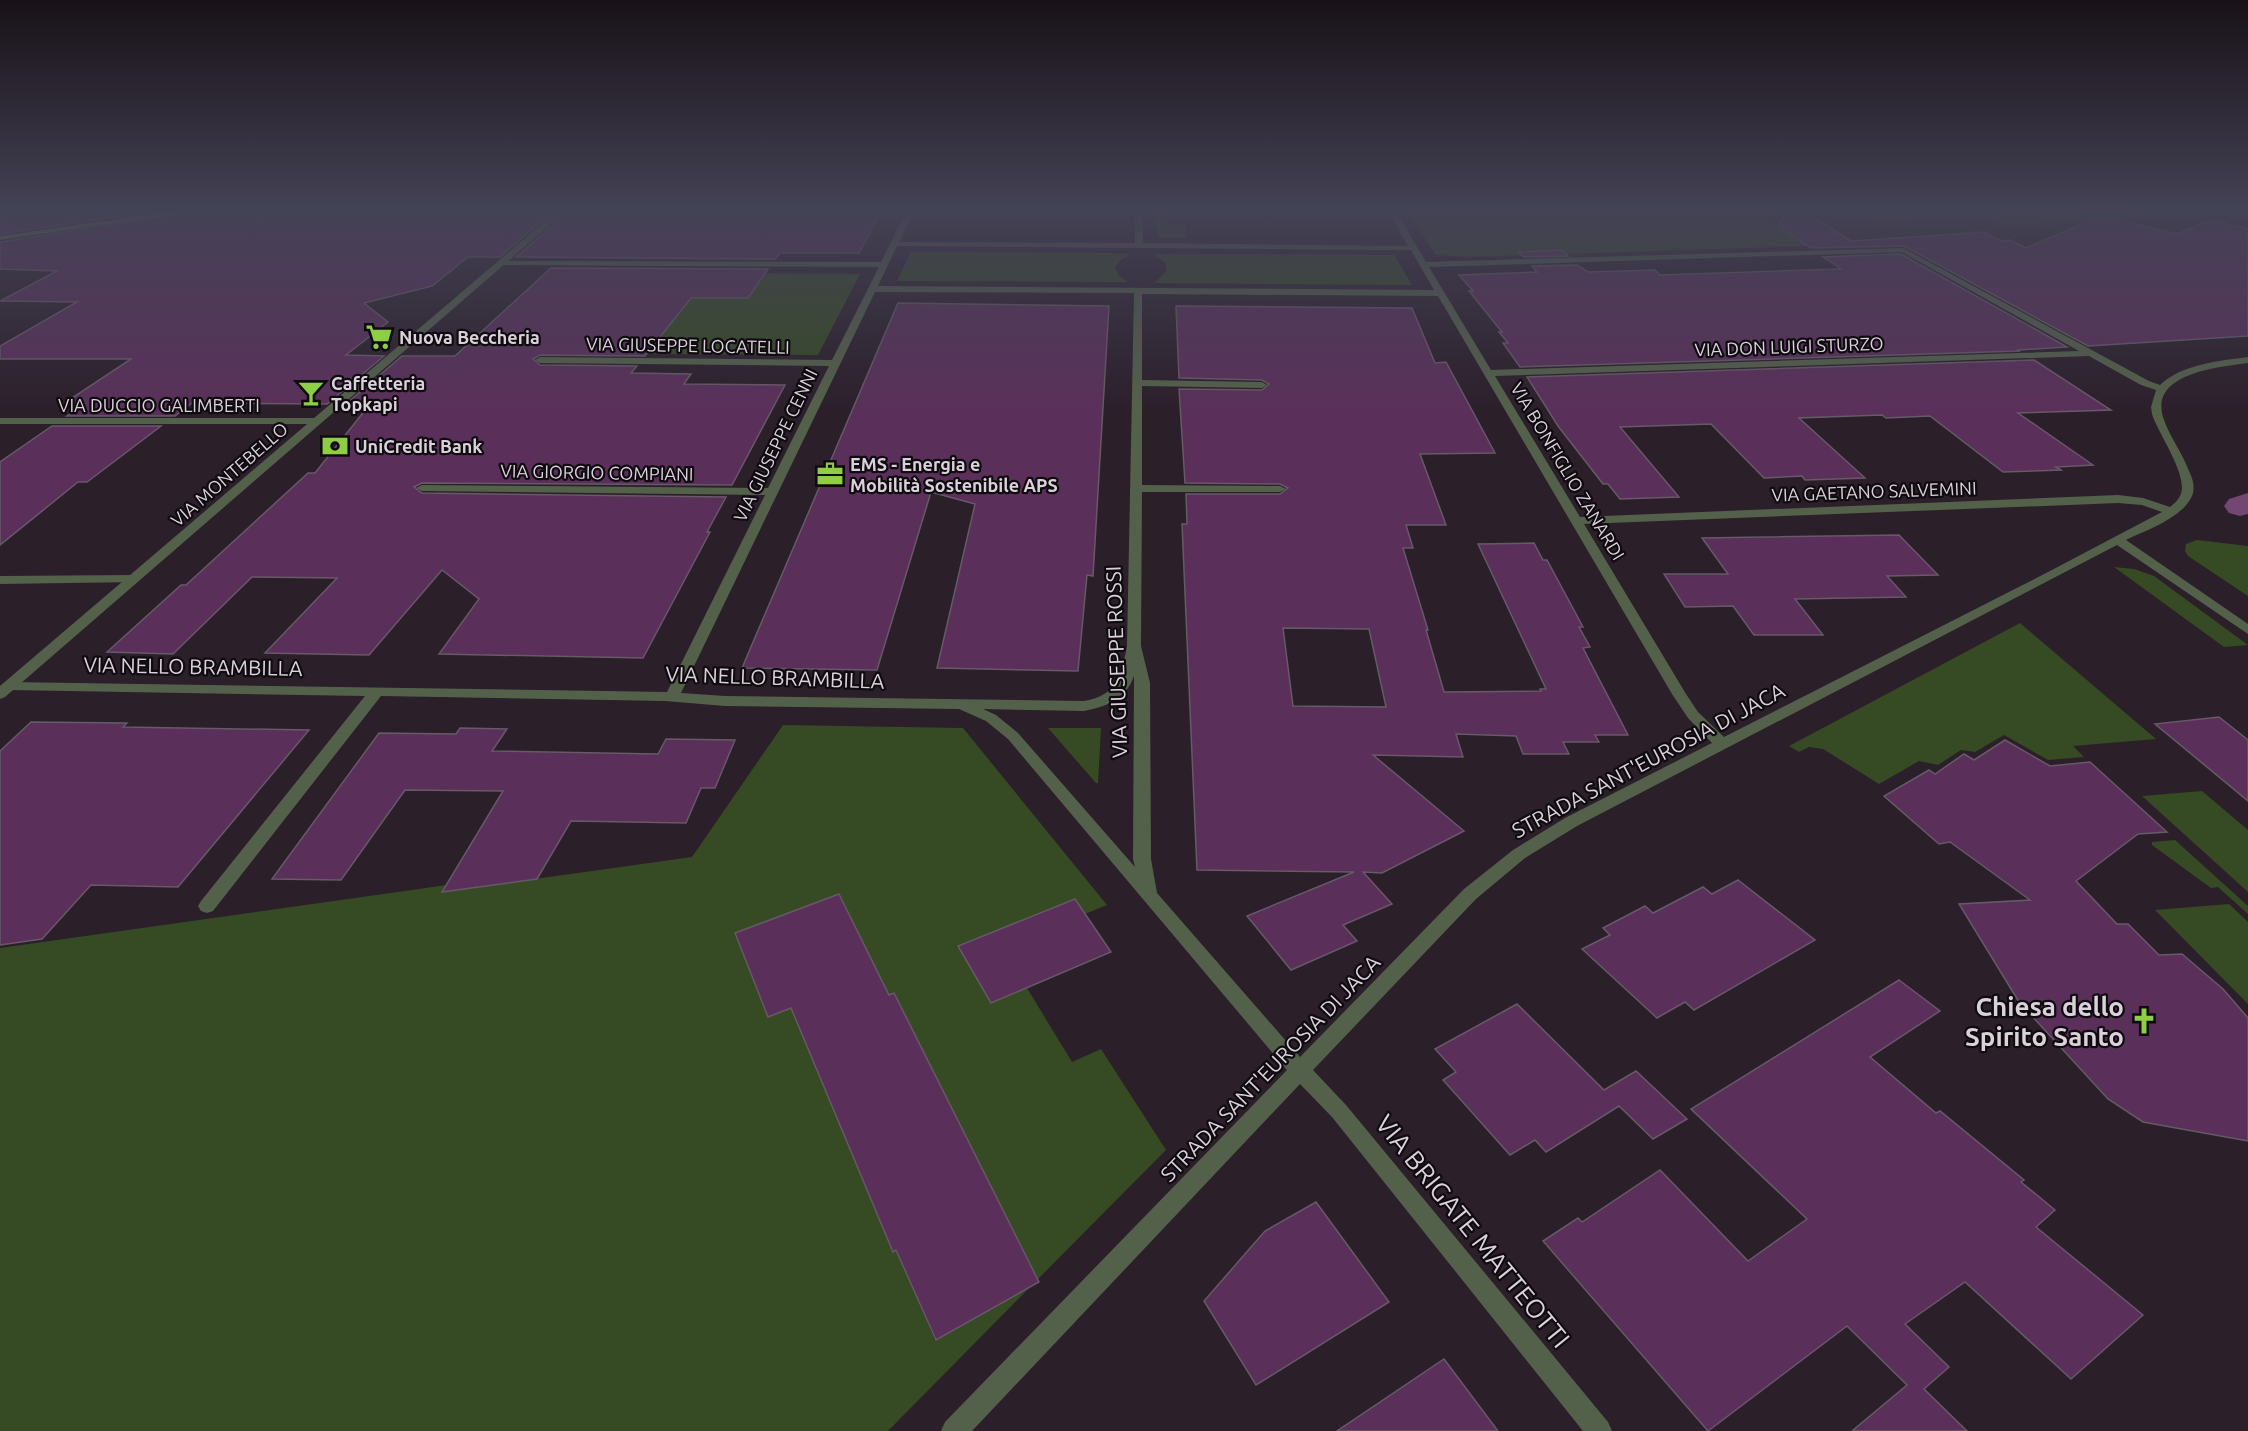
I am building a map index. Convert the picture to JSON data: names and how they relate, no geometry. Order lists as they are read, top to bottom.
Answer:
{
  "streets": {
    "street": [
      "VIA GIUSEPPE LOCATELLI",
      "VIA DON LUIGI STURZO",
      "VIA DUCCIO GALIMBERTI",
      "VIA GIUSEPPE CENNI",
      "VIA BONFIGLIO ZANARDI",
      "VIA GIORGIO COMPIANI",
      "VIA MONTEBELLO",
      "VIA GAETANO SALVEMINI",
      "VIA GIUSEPPE ROSSI",
      "VIA NELLO BRAMBILLA",
      "STRADA SANT'EUROSIA DI JACA",
      "VIA BRIGATE MATTEOTTI"
    ]
  },
  "crossings": [
    ["VIA GIUSEPPE LOCATELLI", "VIA GIUSEPPE CENNI"],
    ["VIA DON LUIGI STURZO", "VIA BONFIGLIO ZANARDI"],
    ["VIA DUCCIO GALIMBERTI", "VIA MONTEBELLO"],
    ["VIA GIUSEPPE CENNI", "VIA GIORGIO COMPIANI"],
    ["VIA GIUSEPPE CENNI", "VIA NELLO BRAMBILLA"],
    ["VIA BONFIGLIO ZANARDI", "VIA GAETANO SALVEMINI"],
    ["VIA BONFIGLIO ZANARDI", "STRADA SANT'EUROSIA DI JACA"],
    ["VIA MONTEBELLO", "VIA NELLO BRAMBILLA"],
    ["VIA GAETANO SALVEMINI", "STRADA SANT'EUROSIA DI JACA"],
    ["VIA GIUSEPPE ROSSI", "VIA NELLO BRAMBILLA"],
    ["VIA GIUSEPPE ROSSI", "STRADA SANT'EUROSIA DI JACA"],
    ["VIA GIUSEPPE ROSSI", "VIA BRIGATE MATTEOTTI"],
    ["STRADA SANT'EUROSIA DI JACA", "VIA BRIGATE MATTEOTTI"]
  ],
  "places": {
    "supermarket": ["Nuova Beccheria"],
    "bar": ["Caffetteria Topkapi"],
    "bank": ["UniCredit Bank"],
    "office": ["EMS - Energia e Mobilità Sostenibile APS"],
    "church": ["Chiesa dello Spirito Santo"]
  }
}
